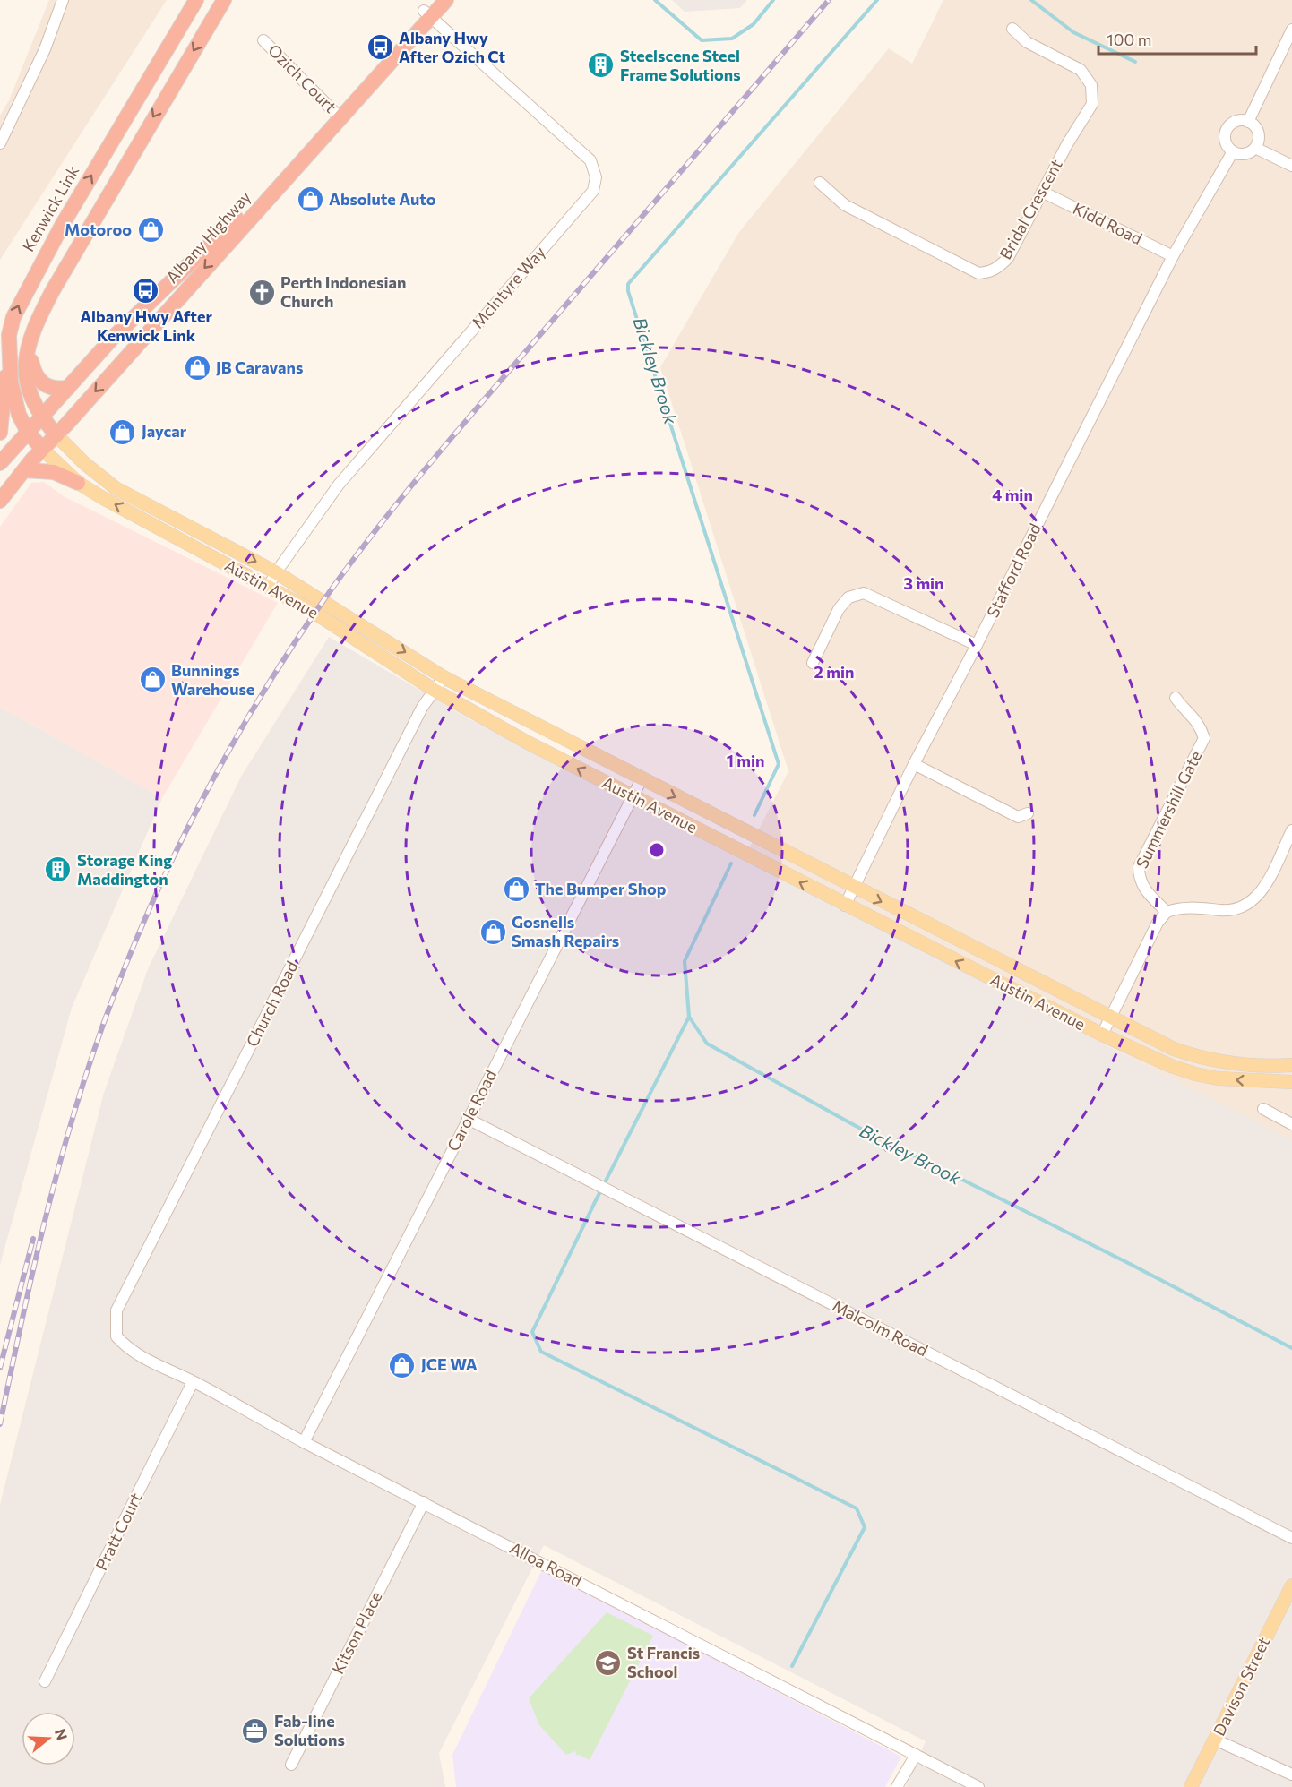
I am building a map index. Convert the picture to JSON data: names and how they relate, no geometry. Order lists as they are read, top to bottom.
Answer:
{
  "streets": {
    "highway": ["Kenwick Link", "Albany Highway"],
    "main road": ["Austin Avenue", "Davison Street"],
    "street": [
      "Ozich Court",
      "Bridal Crescent",
      "Kidd Road",
      "McIntyre Way",
      "Stafford Road",
      "Summershill Gate",
      "Church Road",
      "Carole Road",
      "Malcolm Road",
      "Pratt Court",
      "Alloa Road",
      "Kitson Place"
    ]
  },
  "crossings": [
    ["Ozich Court", "Albany Highway"],
    ["Kenwick Link", "Albany Highway"],
    ["Kenwick Link", "Austin Avenue"],
    ["Bridal Crescent", "Kidd Road"],
    ["Kidd Road", "Stafford Road"],
    ["Albany Highway", "McIntyre Way"],
    ["Albany Highway", "Austin Avenue"],
    ["McIntyre Way", "Austin Avenue"],
    ["Stafford Road", "Austin Avenue"],
    ["Austin Avenue", "Church Road"],
    ["Austin Avenue", "Carole Road"],
    ["Church Road", "Alloa Road"],
    ["Carole Road", "Malcolm Road"],
    ["Carole Road", "Alloa Road"],
    ["Pratt Court", "Alloa Road"],
    ["Alloa Road", "Kitson Place"]
  ],
  "water": ["Bickley Brook"],
  "places": {
    "bus stop": ["Albany Hwy After Ozich Ct", "Albany Hwy After Kenwick Link"],
    "building": ["Steelscene Steel Frame Solutions", "Storage King Maddington"],
    "shop": [
      "Absolute Auto",
      "Motoroo",
      "JB Caravans",
      "Jaycar",
      "Bunnings Warehouse",
      "The Bumper Shop",
      "Gosnells Smash Repairs",
      "JCE WA"
    ],
    "church": ["Perth Indonesian Church"],
    "school or university": ["St Francis School"],
    "office": ["Fab-line Solutions"]
  },
  "scale_bar": "100 m",
  "north": "right",
  "rings": [
    "4 min",
    "3 min",
    "2 min",
    "1 min"
  ]
}
